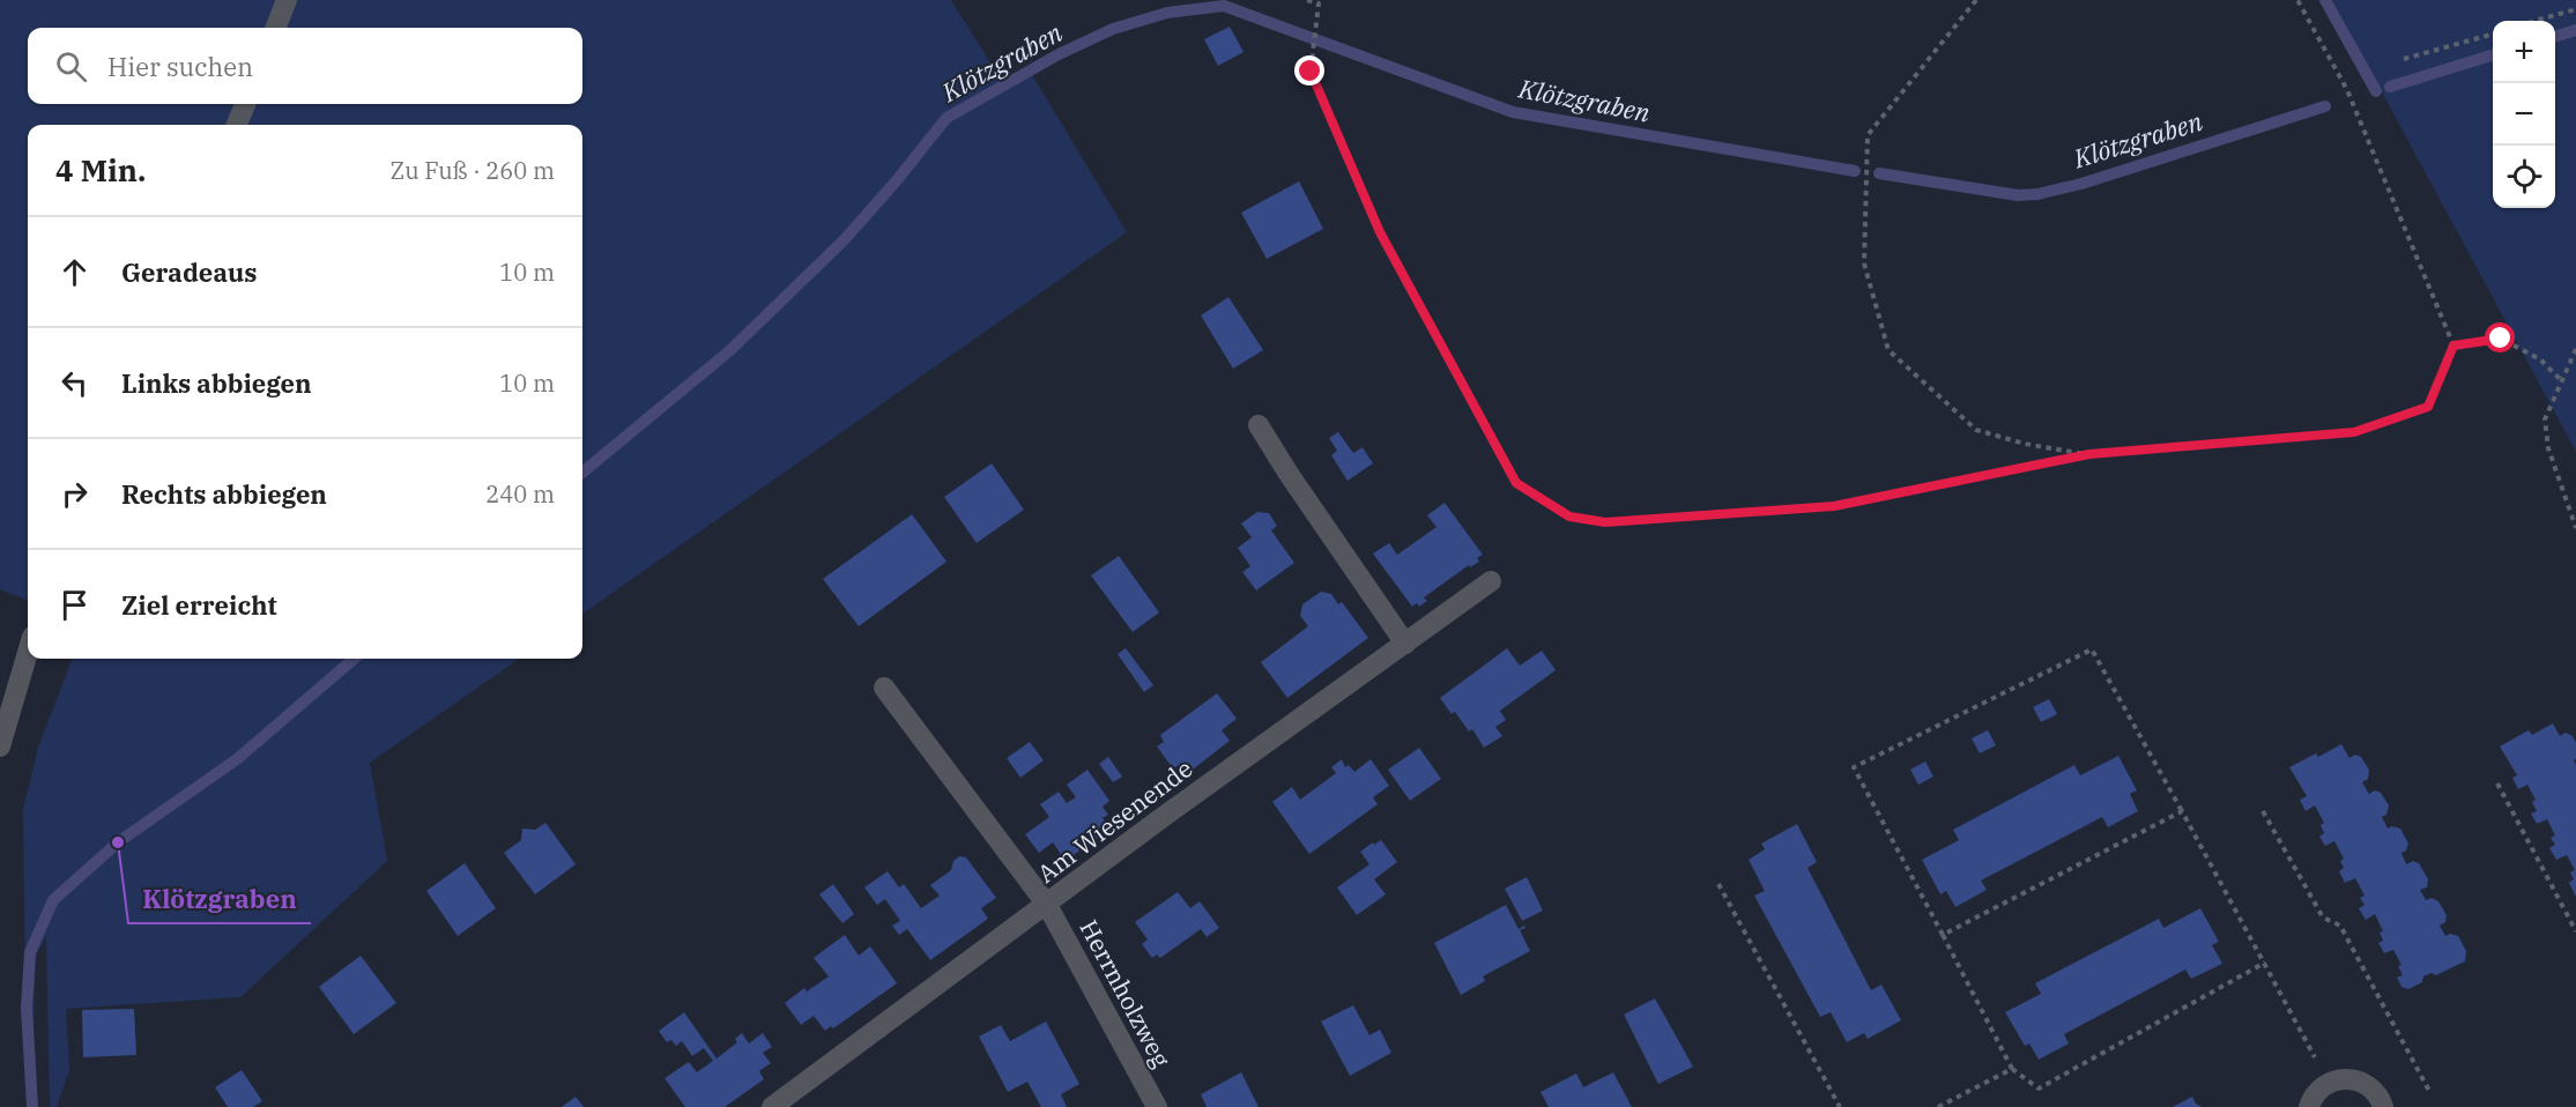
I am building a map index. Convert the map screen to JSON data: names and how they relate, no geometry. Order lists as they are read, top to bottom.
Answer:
{
  "streets": {
    "street": ["Am Wiesenende", "Herrnholzweg"]
  },
  "crossings": [
    ["Am Wiesenende", "Herrnholzweg"]
  ],
  "water": ["Klötzgraben"],
  "places": ["Klötzgraben"],
  "page": {
    "map_buttons": ["+", "−"],
    "search": "Hier suchen",
    "heading": ["4 Min.", "Zu Fuß · 260 m"],
    "list": [
      ["Geradeaus", "10 m"],
      ["Links abbiegen", "10 m"],
      ["Rechts abbiegen", "240 m"],
      "Ziel erreicht"
    ]
  }
}
